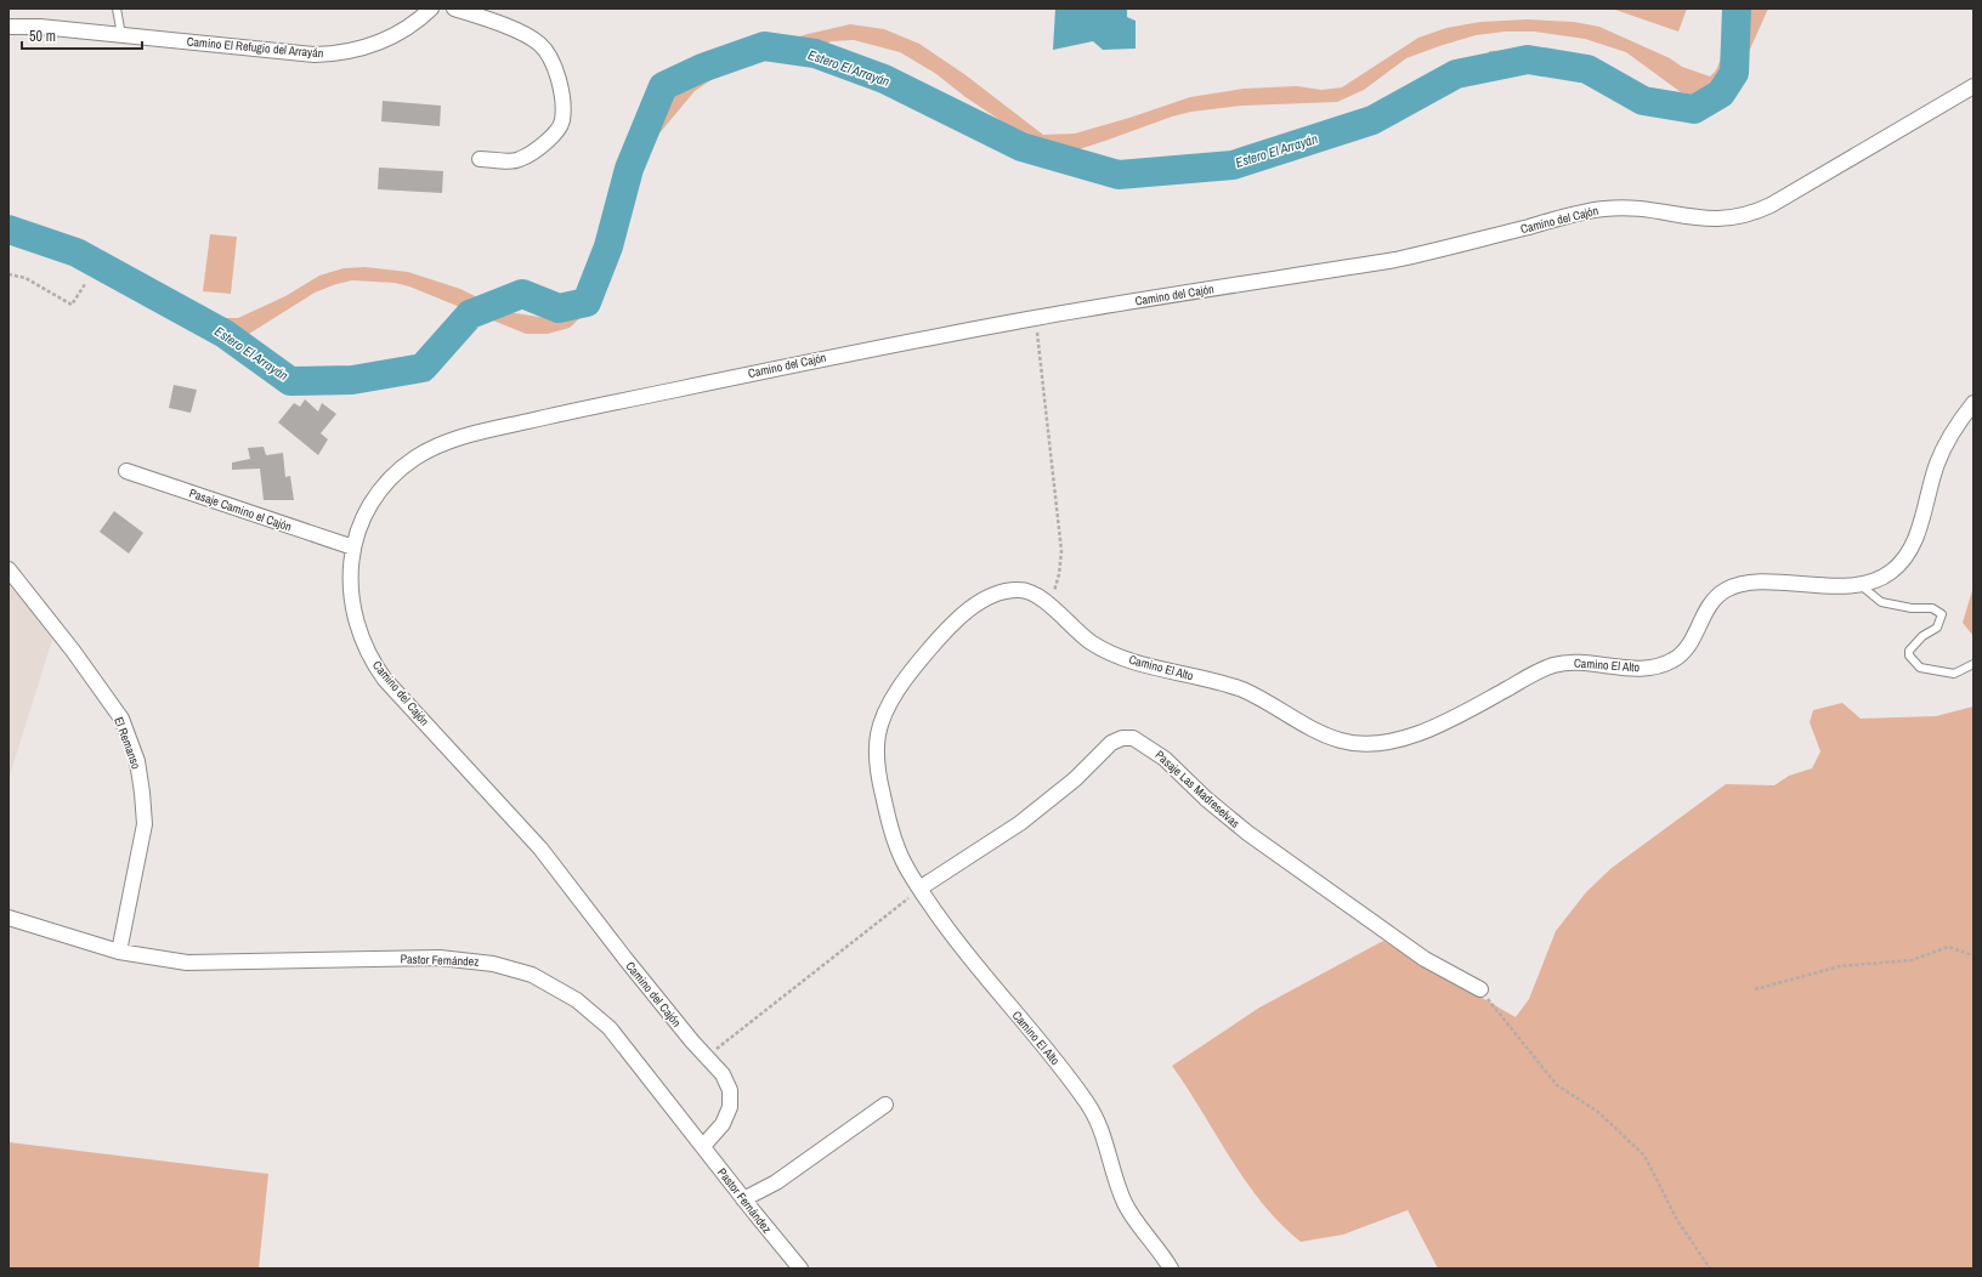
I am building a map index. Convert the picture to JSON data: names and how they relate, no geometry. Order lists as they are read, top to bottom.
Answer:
{
  "streets": {
    "street": [
      "Camino El Refugio del Arrayán",
      "Camino del Cajón",
      "Pasaje Camino el Cajón",
      "Camino El Alto",
      "El Remanso",
      "Pasaje Las Madreselvas",
      "Pastor Fernández"
    ]
  },
  "crossings": [
    ["Camino del Cajón", "Pasaje Camino el Cajón"],
    ["Camino del Cajón", "Pastor Fernández"],
    ["Camino El Alto", "Pasaje Las Madreselvas"],
    ["El Remanso", "Pastor Fernández"]
  ],
  "water": ["Estero El Arrayán"],
  "scale_bar": "50 m"
}
